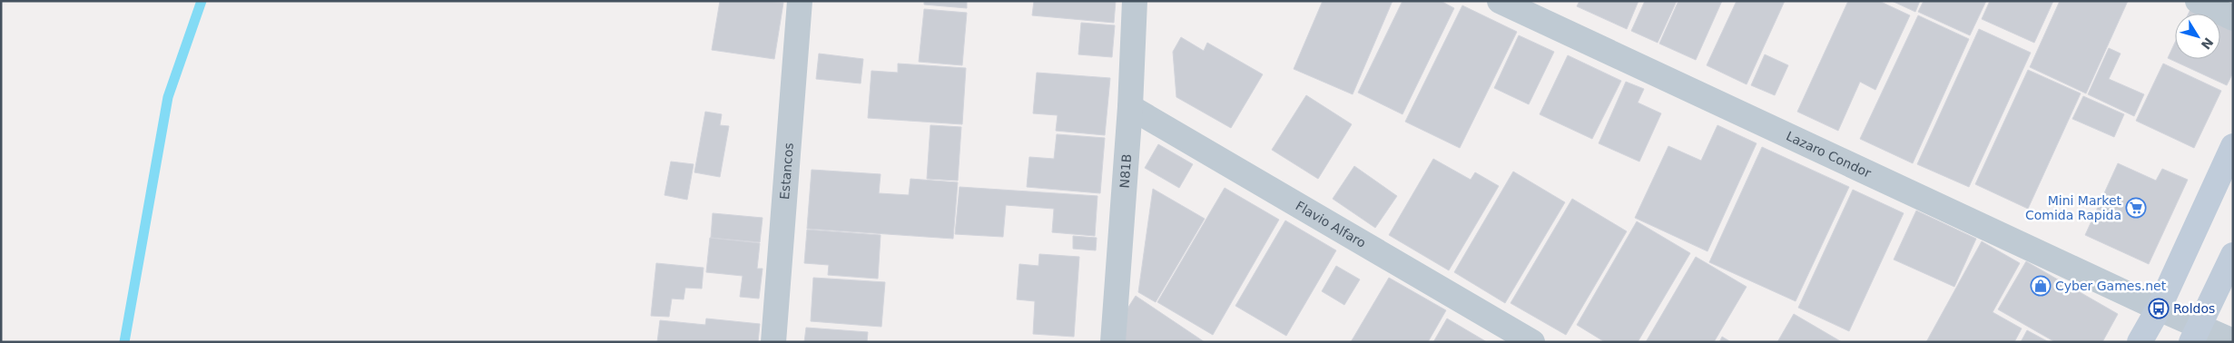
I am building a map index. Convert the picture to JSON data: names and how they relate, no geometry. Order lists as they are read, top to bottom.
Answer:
{
  "streets": {
    "street": [
      "Lazaro Condor",
      "Estancos",
      "N81B",
      "Flavio Alfaro"
    ]
  },
  "crossings": [
    ["N81B", "Flavio Alfaro"]
  ],
  "places": {
    "supermarket": ["Mini Market Comida Rapida"],
    "shop": ["Cyber Games.net"],
    "bus stop": ["Roldos"]
  },
  "north": "bottom right"
}
